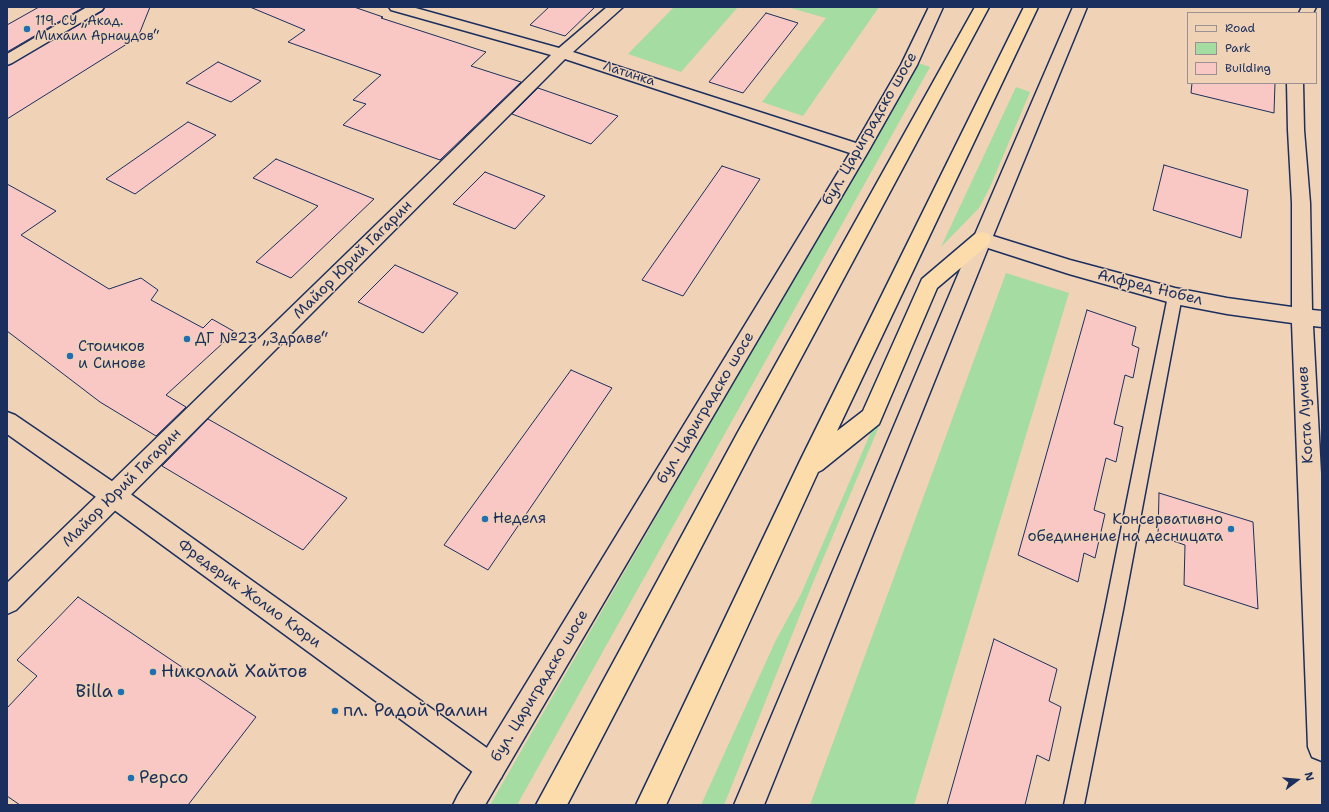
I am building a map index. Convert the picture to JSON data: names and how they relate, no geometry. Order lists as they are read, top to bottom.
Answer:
{
  "streets": {
    "street": [
      "Латинка",
      "бул. Цариградско шосе",
      "Майор Юрий Гагарин",
      "Алфред Нобел",
      "Коста Лулчев",
      "Фредерик Жолио Кюри"
    ]
  },
  "crossings": [
    ["Латинка", "бул. Цариградско шосе"],
    ["Латинка", "Майор Юрий Гагарин"],
    ["бул. Цариградско шосе", "Фредерик Жолио Кюри"],
    ["Майор Юрий Гагарин", "Фредерик Жолио Кюри"],
    ["Алфред Нобел", "Коста Лулчев"]
  ],
  "places": [
    "119. СУ „Акад. Михаил Арнаудов“",
    "ДГ №23 „Здраве“",
    "Стоичков и Синове",
    "Неделя",
    "Консервативно обединение на десницата",
    "Николай Хайтов",
    "Billa",
    "пл. Радой Ралин",
    "Pepco"
  ],
  "legend": ["Road", "Park", "Building"],
  "north": "right"
}
